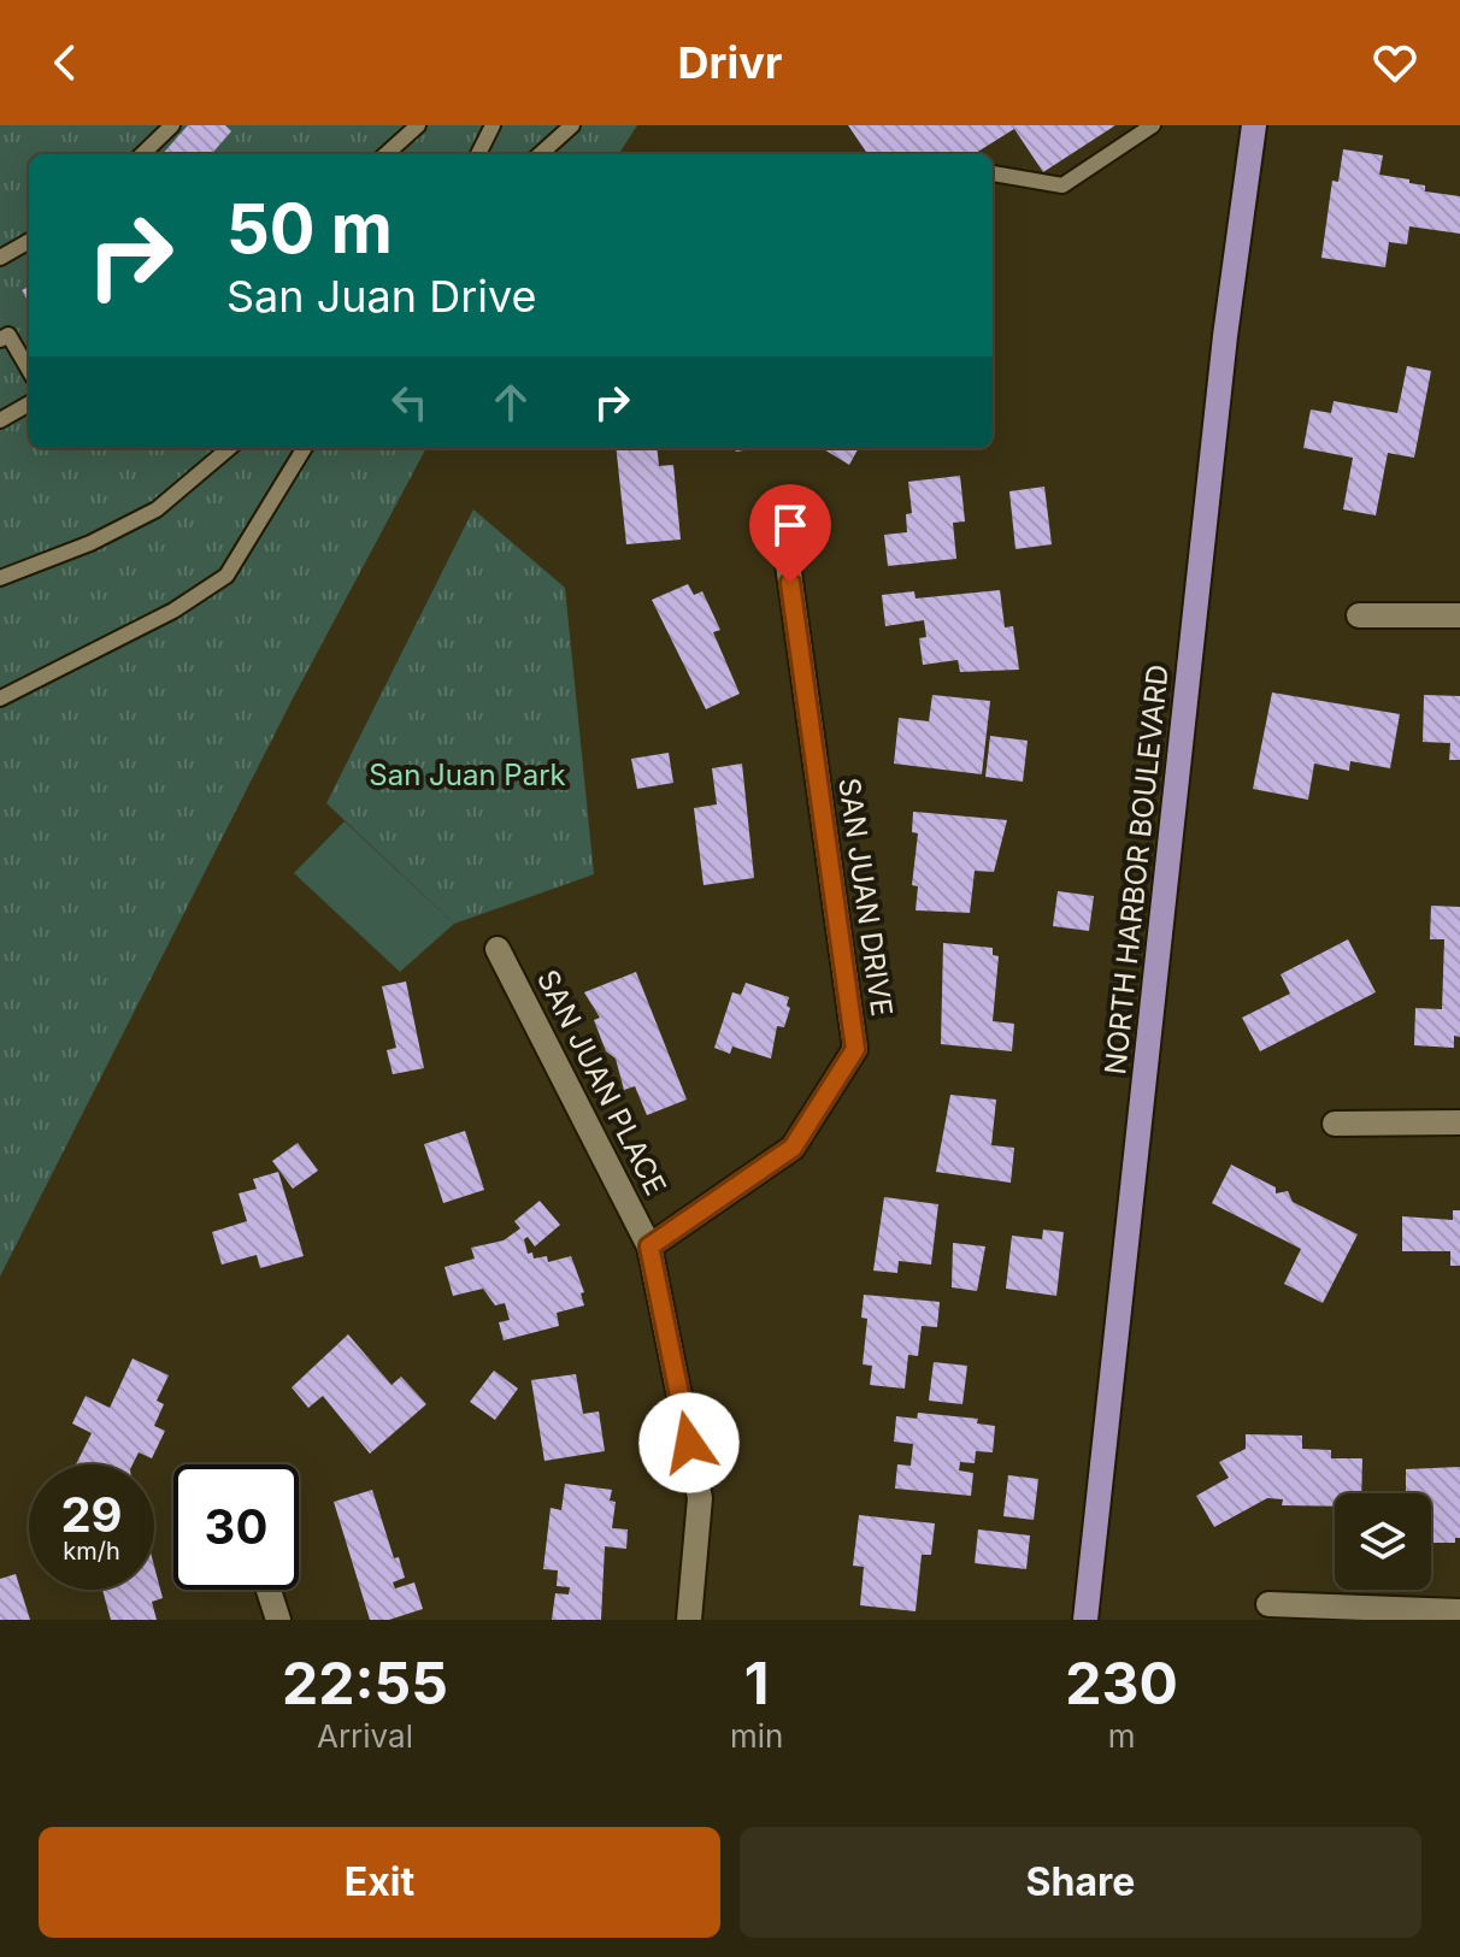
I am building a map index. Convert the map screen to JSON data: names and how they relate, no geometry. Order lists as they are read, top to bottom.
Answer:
{
  "streets": {
    "main road": ["NORTH HARBOR BOULEVARD"],
    "street": ["SAN JUAN DRIVE", "SAN JUAN PLACE"]
  },
  "crossings": [
    ["SAN JUAN DRIVE", "SAN JUAN PLACE"]
  ],
  "parks": ["San Juan Park"],
  "page": {
    "header": "Drivr",
    "turn": ["50 m", "San Juan Drive"],
    "speed": "29 km/h",
    "limit": "30",
    "eta": [
      "22:55",
      "Arrival",
      "1",
      "min",
      "230",
      "m"
    ],
    "buttons": ["Exit", "Share"]
  }
}
